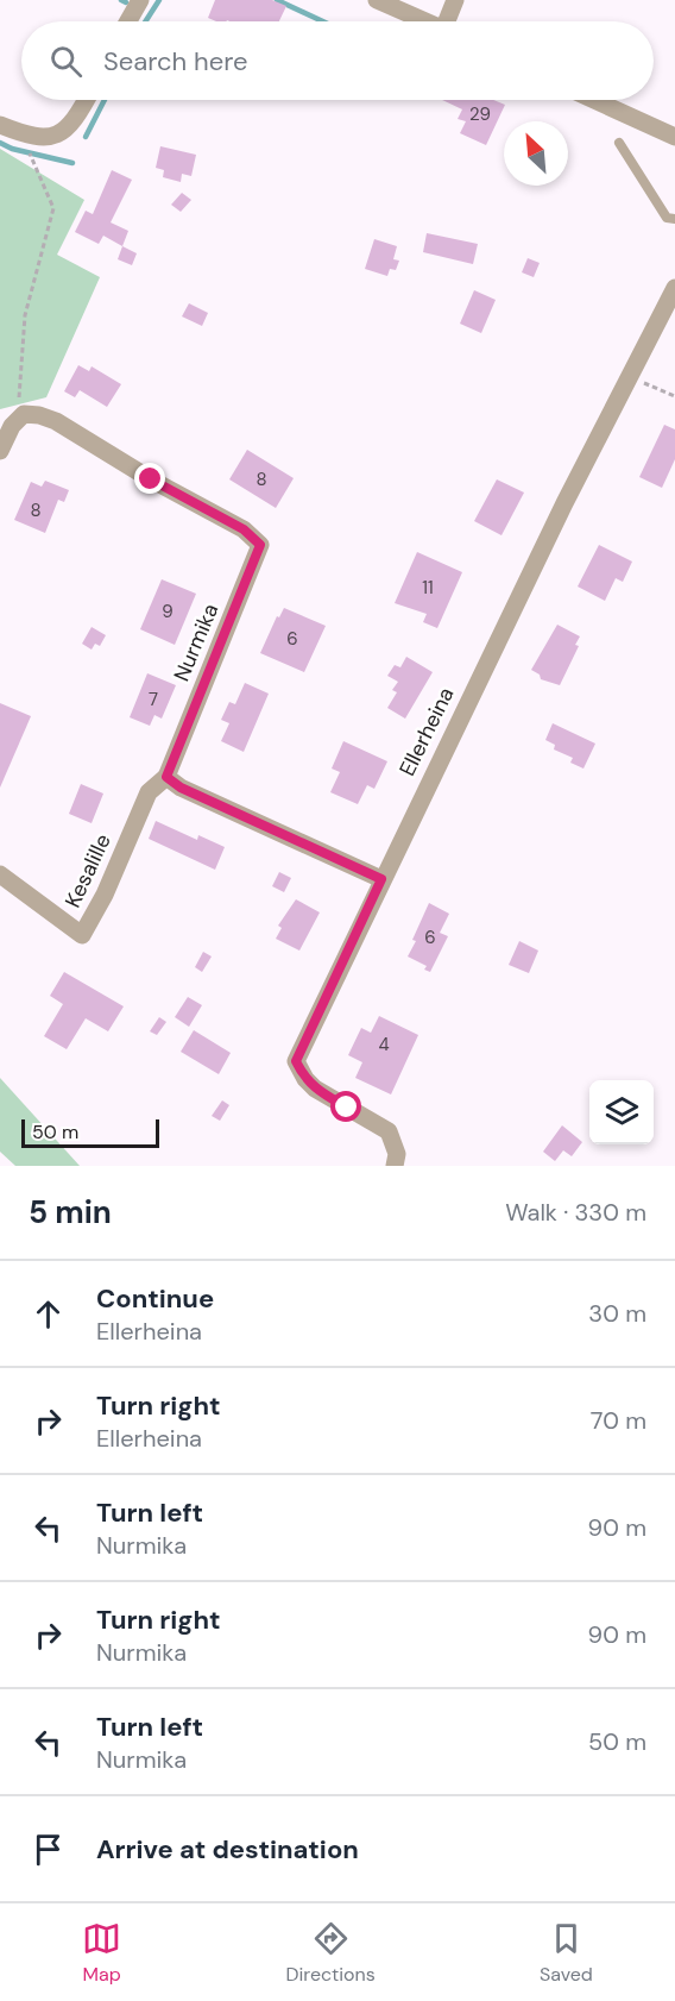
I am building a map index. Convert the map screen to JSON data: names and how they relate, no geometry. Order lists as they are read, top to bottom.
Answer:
{
  "streets": {
    "street": ["Nurmika", "Ellerheina", "Kesalille"]
  },
  "crossings": [
    ["Nurmika", "Kesalille"]
  ],
  "house_numbers": [
    "29",
    "8",
    "8",
    "11",
    "9",
    "6",
    "7",
    "6",
    "4"
  ],
  "scale_bar": "50 m",
  "north": "top left",
  "page": {
    "search": "Search here",
    "scale": "50 m",
    "heading": ["5 min", "Walk · 330 m"],
    "list": [
      ["Continue", "Ellerheina", "30 m"],
      ["Turn right", "Ellerheina", "70 m"],
      ["Turn left", "Nurmika", "90 m"],
      ["Turn right", "Nurmika", "90 m"],
      ["Turn left", "Nurmika", "50 m"],
      "Arrive at destination"
    ],
    "nav": ["Map", "Directions", "Saved"]
  }
}
